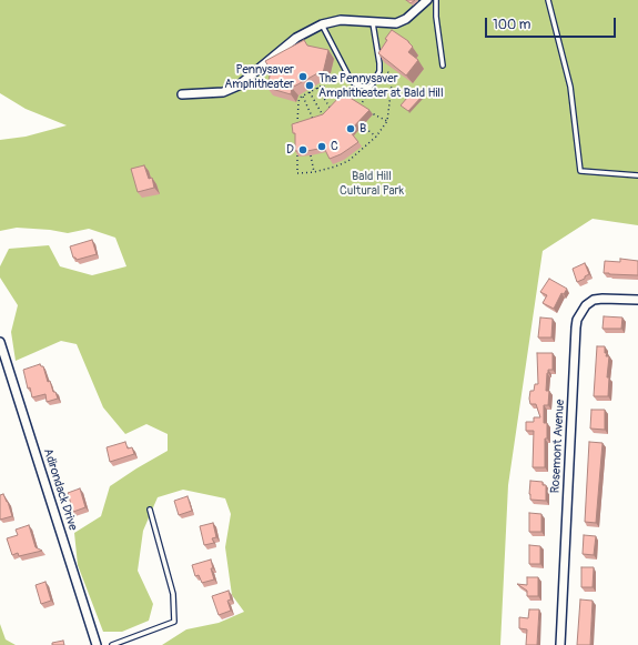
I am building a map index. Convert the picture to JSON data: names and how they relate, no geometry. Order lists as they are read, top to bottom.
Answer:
{
  "streets": {
    "street": ["Rosemont Avenue", "Adirondack Drive"]
  },
  "parks": ["Bald Hill Cultural Park"],
  "places": [
    "Pennysaver Amphitheater",
    "The Pennysaver Amphitheater at Bald Hill",
    "B",
    "C",
    "D"
  ],
  "scale_bar": "100 m"
}
